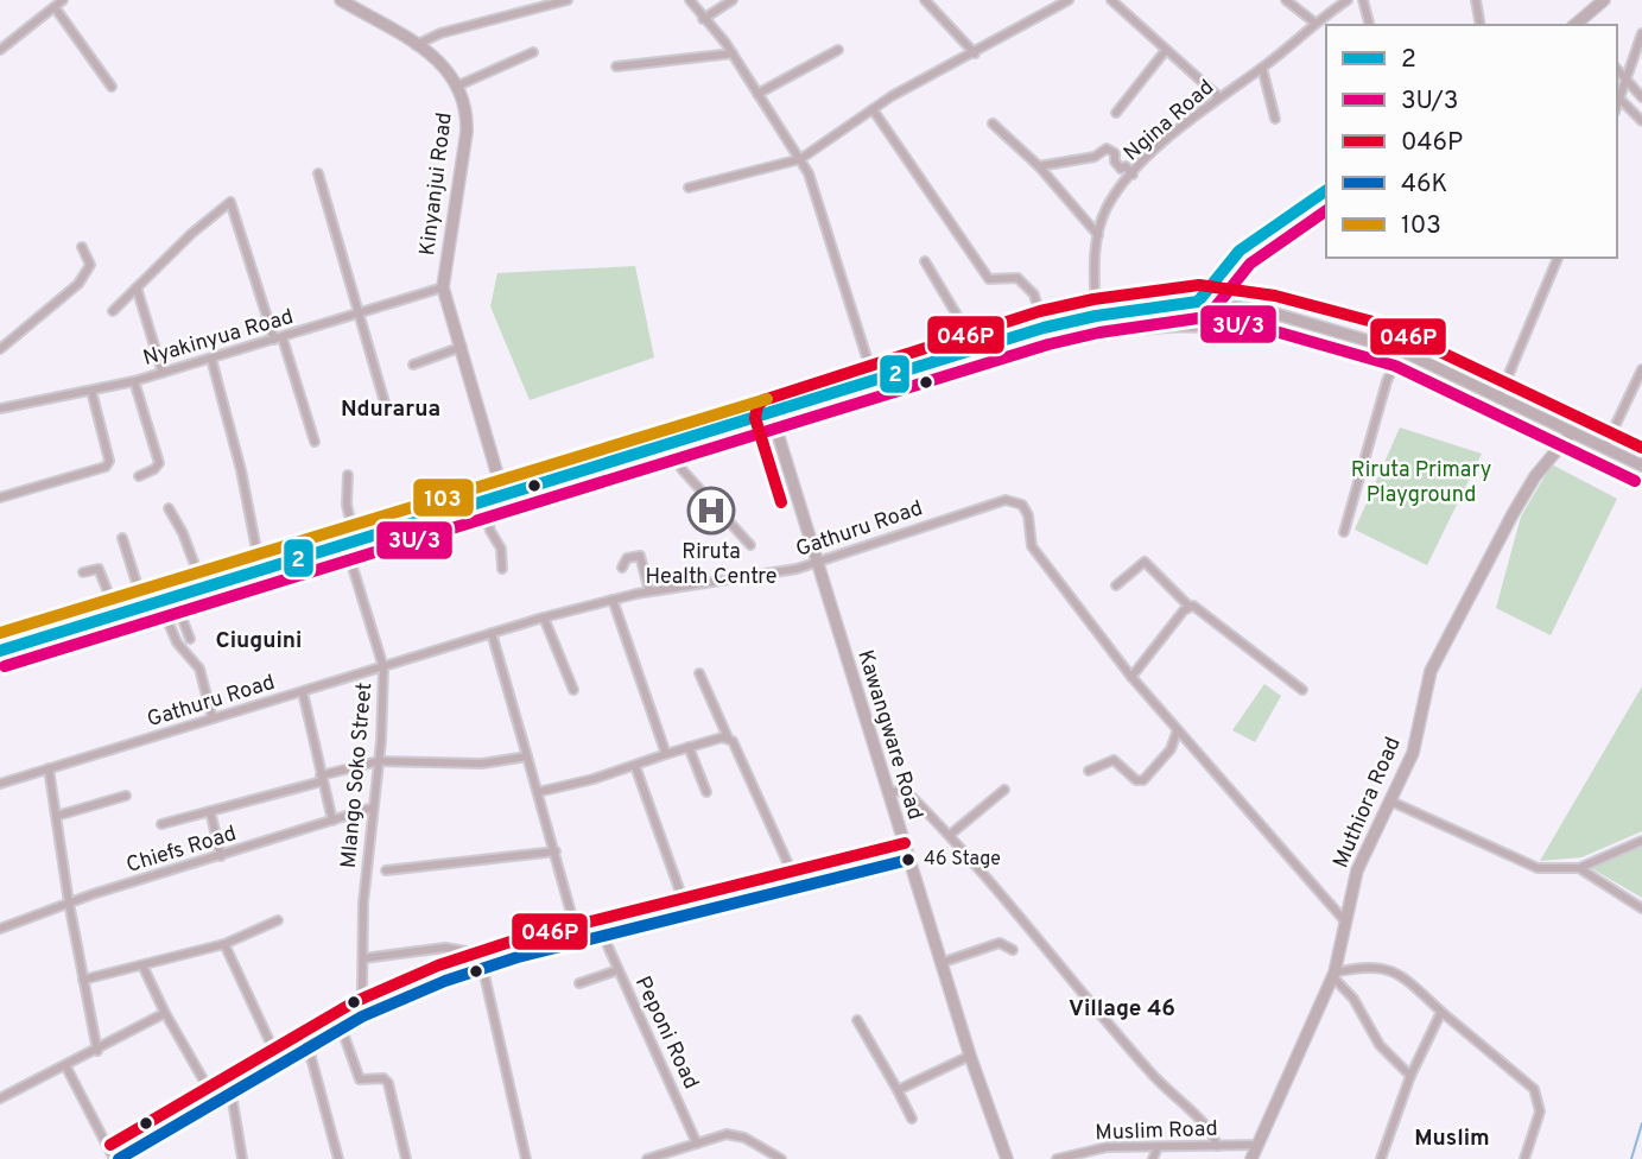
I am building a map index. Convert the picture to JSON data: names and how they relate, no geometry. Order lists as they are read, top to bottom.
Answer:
{
  "streets": {
    "main road": ["Kinyanjui Road", "Kawangware Road", "Muthiora Road"],
    "street": [
      "Ngina Road",
      "Nyakinyua Road",
      "Gathuru Road",
      "Mlango Soko Street",
      "Chiefs Road",
      "Peponi Road",
      "Muslim Road"
    ]
  },
  "crossings": [
    ["Kinyanjui Road", "Nyakinyua Road"],
    ["Gathuru Road", "Kawangware Road"],
    ["Gathuru Road", "Mlango Soko Street"],
    ["Gathuru Road", "Muthiora Road"],
    ["Mlango Soko Street", "Chiefs Road"],
    ["Muthiora Road", "Muslim Road"]
  ],
  "districts": [
    "Ndurarua",
    "Ciuguini",
    "Village 46",
    "Muslim"
  ],
  "parks": ["Riruta Primary Playground"],
  "places": {
    "hospital": ["Riruta Health Centre"],
    "other": ["46 Stage"]
  },
  "lines": [
    "transit line 2",
    "transit line 3U/3",
    "transit line 046P",
    "transit line 103",
    "transit line 46K"
  ],
  "legend": [
    "2",
    "3U/3",
    "046P",
    "46K",
    "103"
  ]
}
